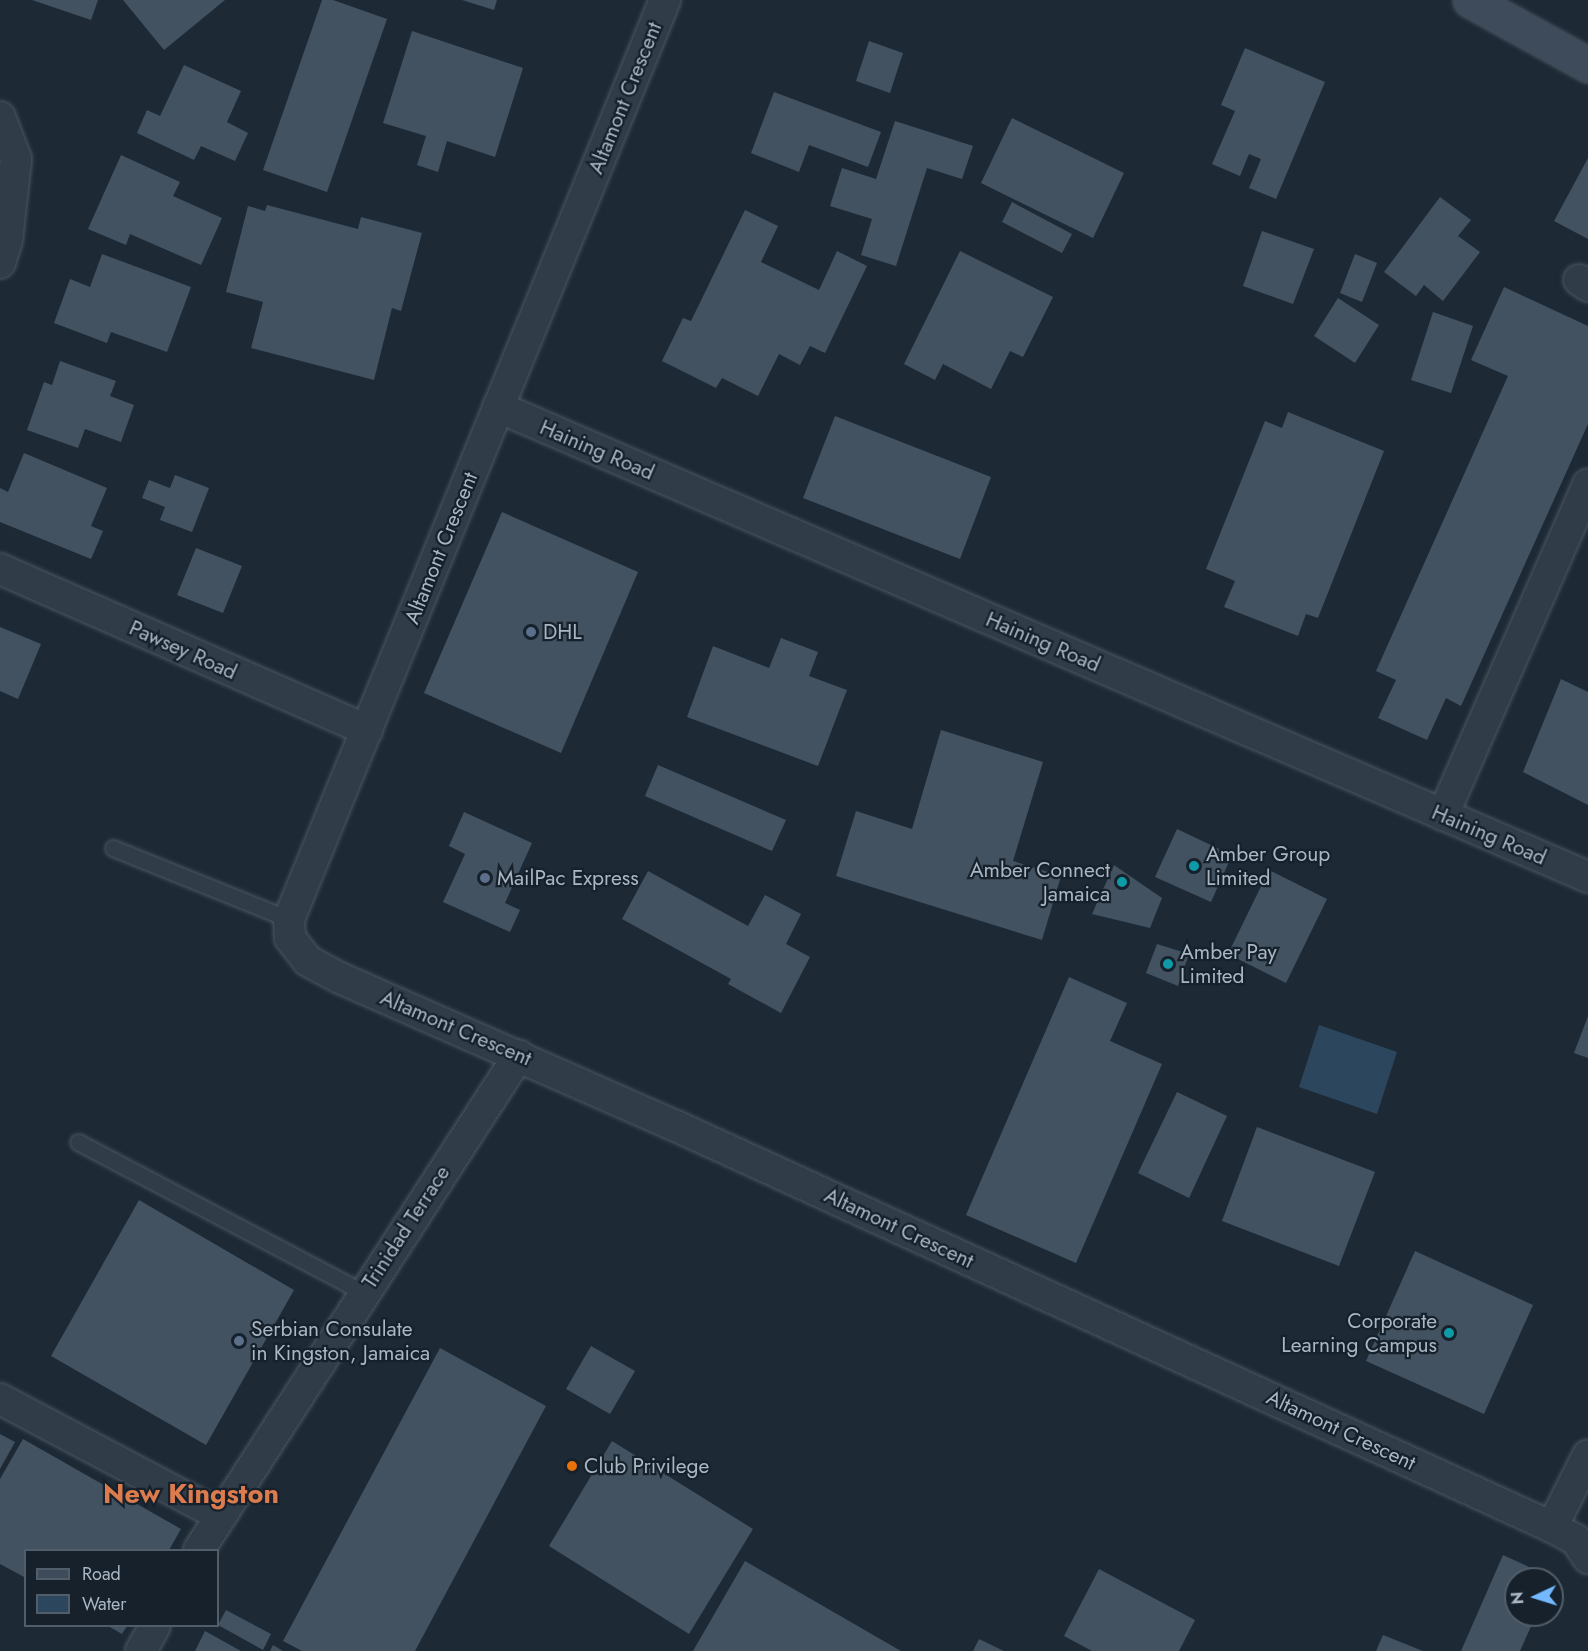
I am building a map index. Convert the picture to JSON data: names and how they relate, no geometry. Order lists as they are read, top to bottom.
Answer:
{
  "streets": {
    "street": [
      "Altamont Crescent",
      "Haining Road",
      "Pawsey Road",
      "Trinidad Terrace"
    ]
  },
  "crossings": [
    ["Altamont Crescent", "Haining Road"],
    ["Altamont Crescent", "Pawsey Road"],
    ["Altamont Crescent", "Trinidad Terrace"]
  ],
  "districts": ["New Kingston"],
  "places": [
    "DHL",
    "Amber Group Limited",
    "MailPac Express",
    "Amber Connect Jamaica",
    "Amber Pay Limited",
    "Corporate Learning Campus",
    "Serbian Consulate in Kingston, Jamaica",
    "Club Privilege"
  ],
  "legend": ["Road", "Water"],
  "north": "left"
}
